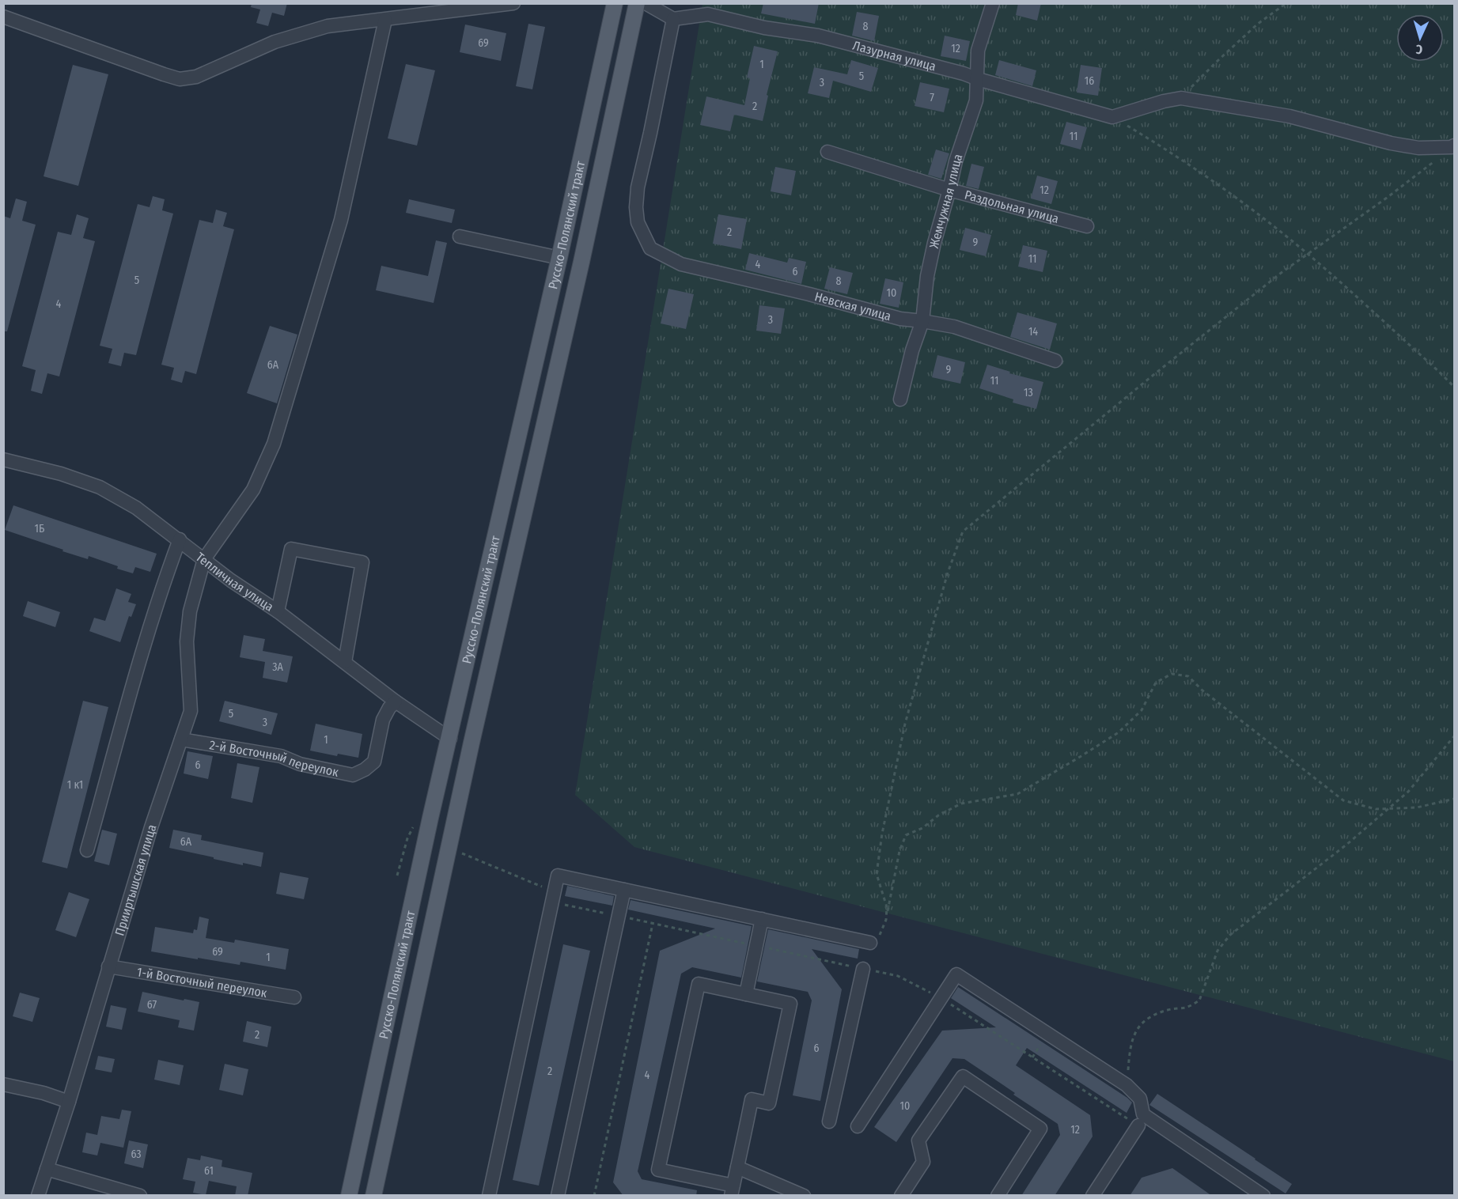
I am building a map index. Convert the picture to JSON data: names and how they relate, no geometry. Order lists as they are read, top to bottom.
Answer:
{
  "streets": {
    "main road": ["Русско-Полянский тракт"],
    "street": [
      "Лазурная улица",
      "Жемчужная улица",
      "Раздольная улица",
      "Невская улица",
      "Тепличная улица",
      "2-й Восточный переулок",
      "Прииртышская улица",
      "1-й Восточный переулок"
    ]
  },
  "crossings": [
    ["Лазурная улица", "Жемчужная улица"],
    ["Лазурная улица", "Невская улица"],
    ["Жемчужная улица", "Раздольная улица"],
    ["Жемчужная улица", "Невская улица"],
    ["Русско-Полянский тракт", "Тепличная улица"],
    ["Тепличная улица", "2-й Восточный переулок"],
    ["Тепличная улица", "Прииртышская улица"],
    ["2-й Восточный переулок", "Прииртышская улица"],
    ["Прииртышская улица", "1-й Восточный переулок"]
  ],
  "house_numbers": [
    "8",
    "69",
    "12",
    "1",
    "5",
    "16",
    "3",
    "7",
    "2",
    "11",
    "12",
    "2",
    "9",
    "11",
    "4",
    "6",
    "5",
    "8",
    "10",
    "4",
    "3",
    "14",
    "6А",
    "9",
    "11",
    "13",
    "1Б",
    "3А",
    "5",
    "3",
    "1",
    "6",
    "1 к1",
    "6А",
    "69",
    "1",
    "67",
    "2",
    "6",
    "2",
    "4",
    "10",
    "12",
    "63",
    "61"
  ],
  "north": "bottom"
}
